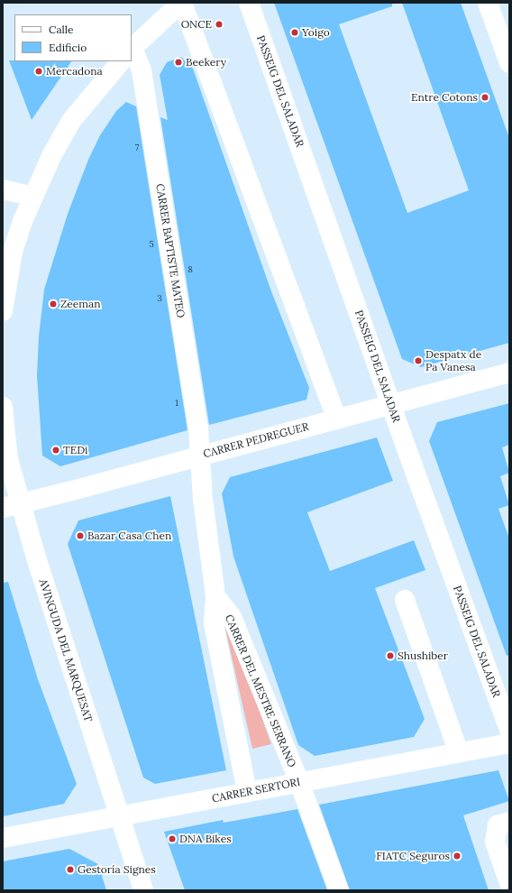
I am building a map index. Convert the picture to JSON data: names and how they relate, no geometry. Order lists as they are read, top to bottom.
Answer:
{
  "streets": {
    "street": [
      "PASSEIG DEL SALADAR",
      "CARRER BAPTISTE MATEO",
      "CARRER PEDREGUER",
      "AVINGUDA DEL MARQUESAT",
      "CARRER DEL MESTRE SERRANO",
      "CARRER SERTORI"
    ]
  },
  "crossings": [
    ["PASSEIG DEL SALADAR", "CARRER PEDREGUER"],
    ["CARRER BAPTISTE MATEO", "CARRER PEDREGUER"],
    ["CARRER BAPTISTE MATEO", "CARRER DEL MESTRE SERRANO"],
    ["CARRER PEDREGUER", "AVINGUDA DEL MARQUESAT"],
    ["CARRER PEDREGUER", "CARRER DEL MESTRE SERRANO"],
    ["AVINGUDA DEL MARQUESAT", "CARRER SERTORI"],
    ["CARRER DEL MESTRE SERRANO", "CARRER SERTORI"]
  ],
  "places": [
    "ONCE",
    "Yoigo",
    "Beekery",
    "Mercadona",
    "Entre Cotons",
    "Zeeman",
    "Despatx de Pa Vanesa",
    "TEDi",
    "Bazar Casa Chen",
    "Shushiber",
    "DNA Bikes",
    "FIATC Seguros",
    "Gestoría Signes"
  ],
  "house_numbers": [
    "7",
    "5",
    "8",
    "3",
    "1"
  ],
  "legend": ["Calle", "Edificio"]
}
